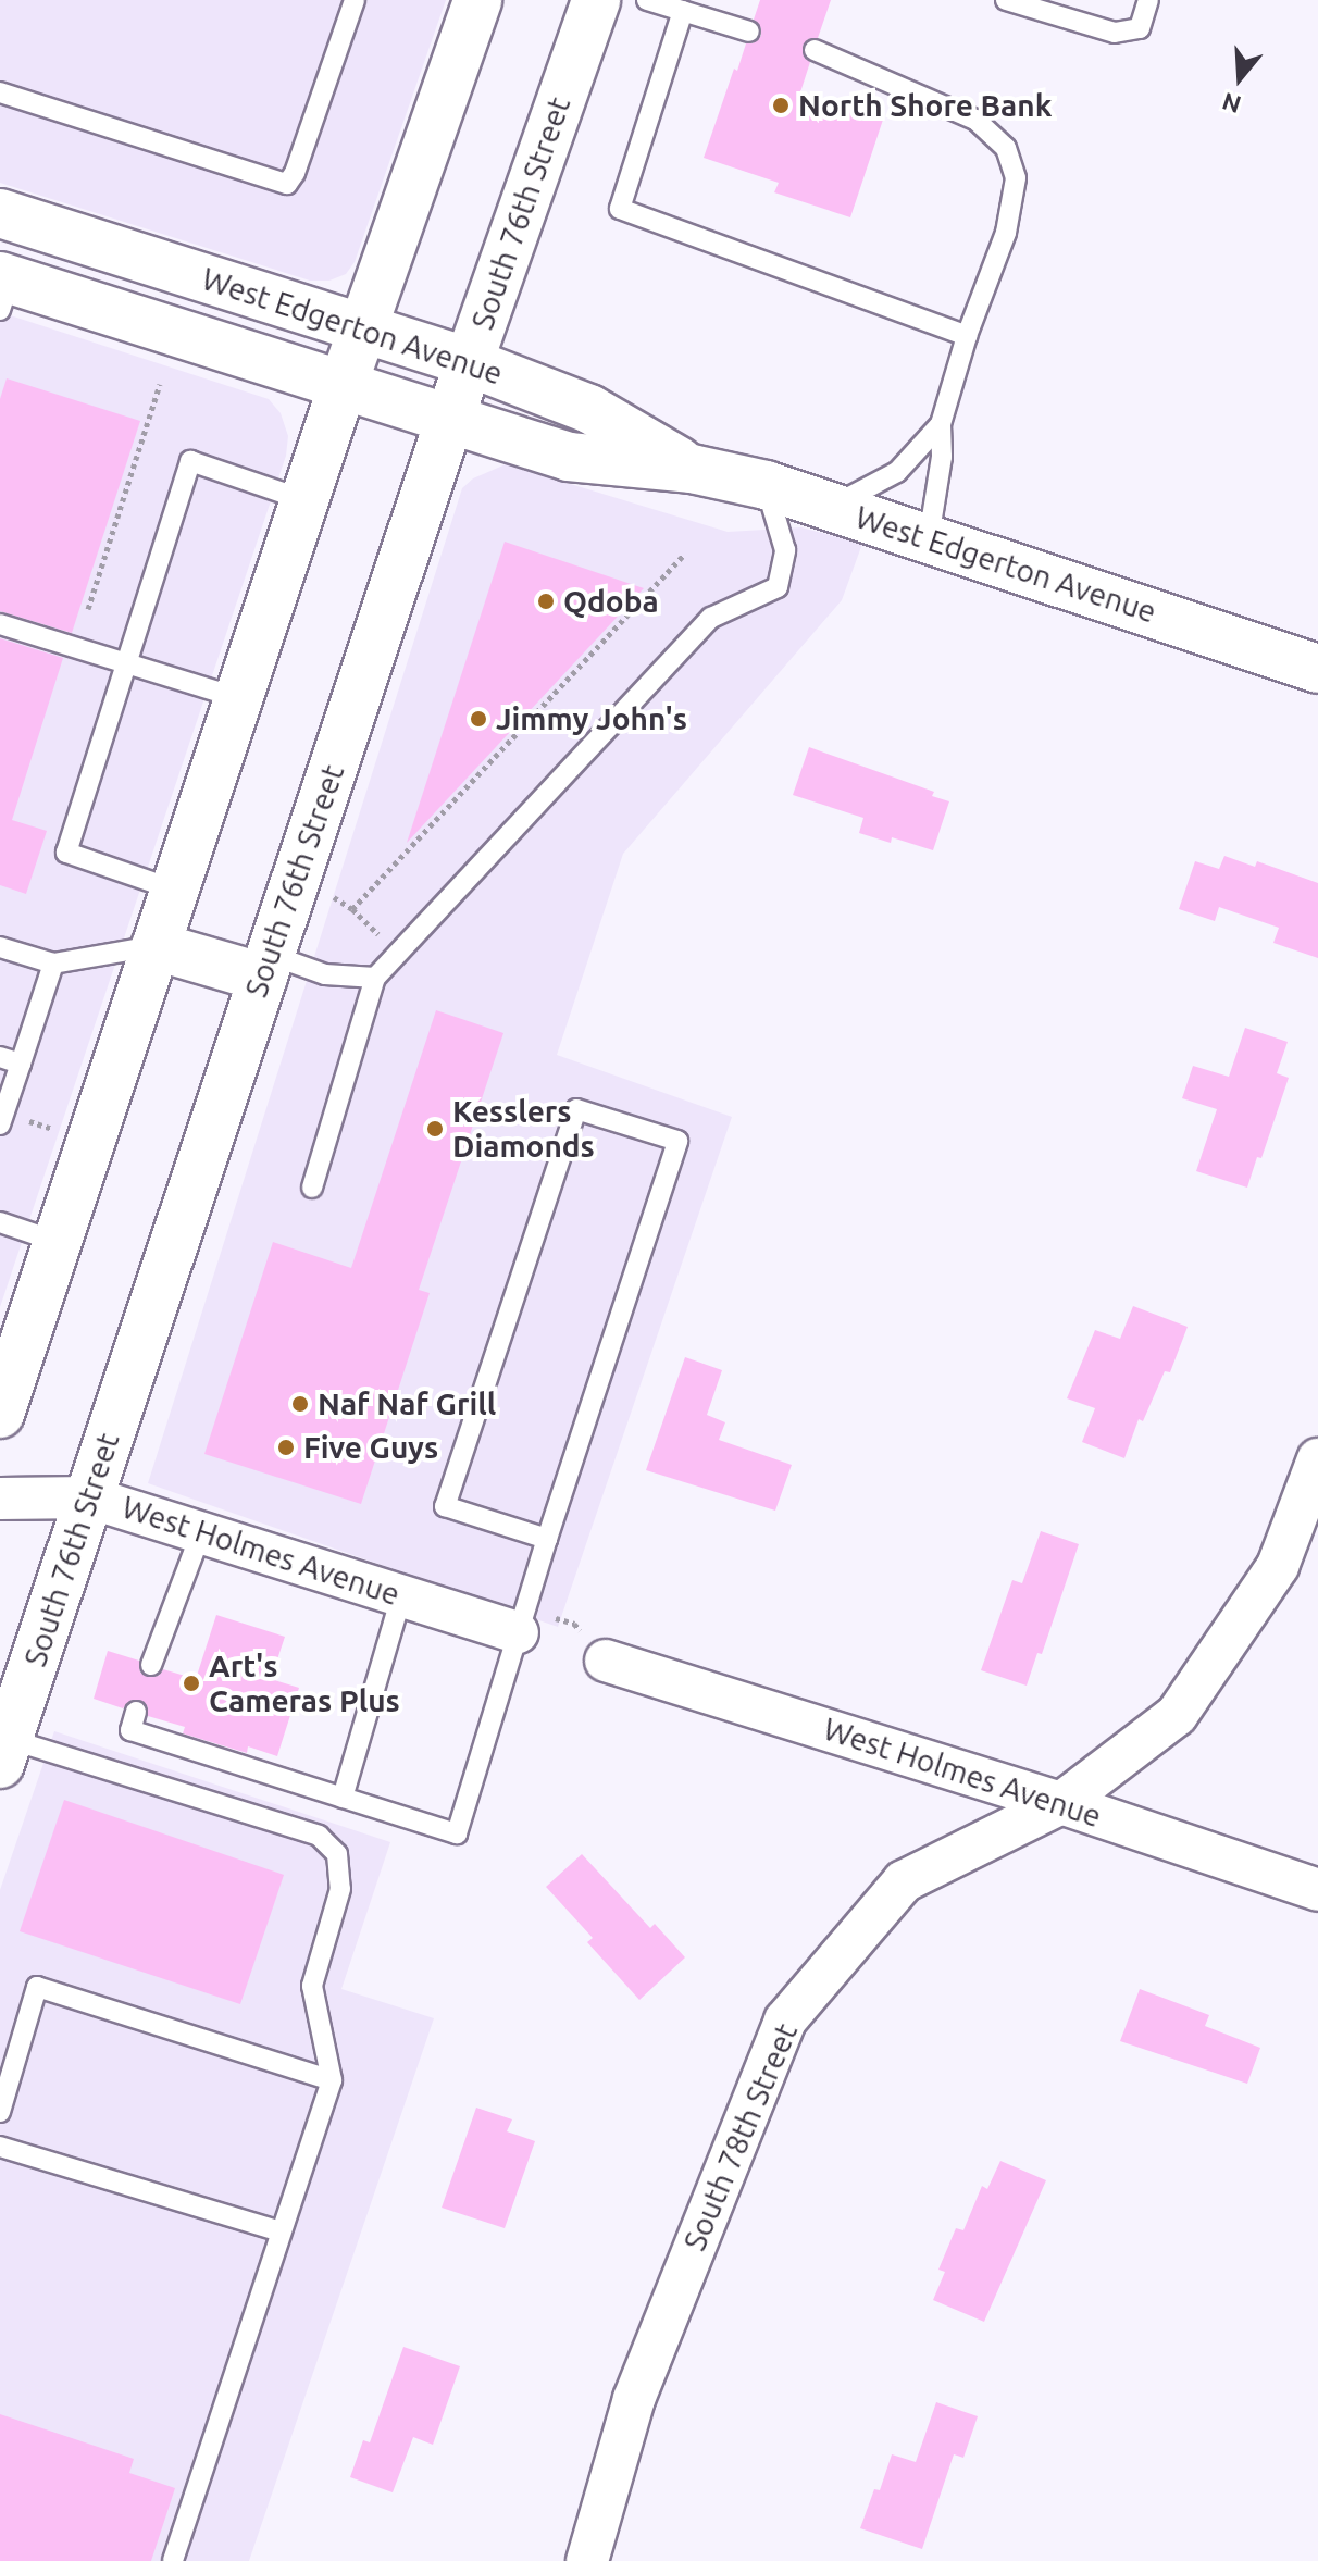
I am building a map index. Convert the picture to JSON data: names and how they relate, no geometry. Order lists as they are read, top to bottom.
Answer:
{
  "streets": {
    "main road": ["South 76th Street", "West Edgerton Avenue"],
    "street": ["West Holmes Avenue", "South 78th Street"]
  },
  "crossings": [
    ["South 76th Street", "West Edgerton Avenue"],
    ["South 76th Street", "West Holmes Avenue"],
    ["West Holmes Avenue", "South 78th Street"]
  ],
  "places": [
    "North Shore Bank",
    "Qdoba",
    "Jimmy John's",
    "Kesslers Diamonds",
    "Naf Naf Grill",
    "Five Guys",
    "Art's Cameras Plus"
  ],
  "north": "bottom"
}
